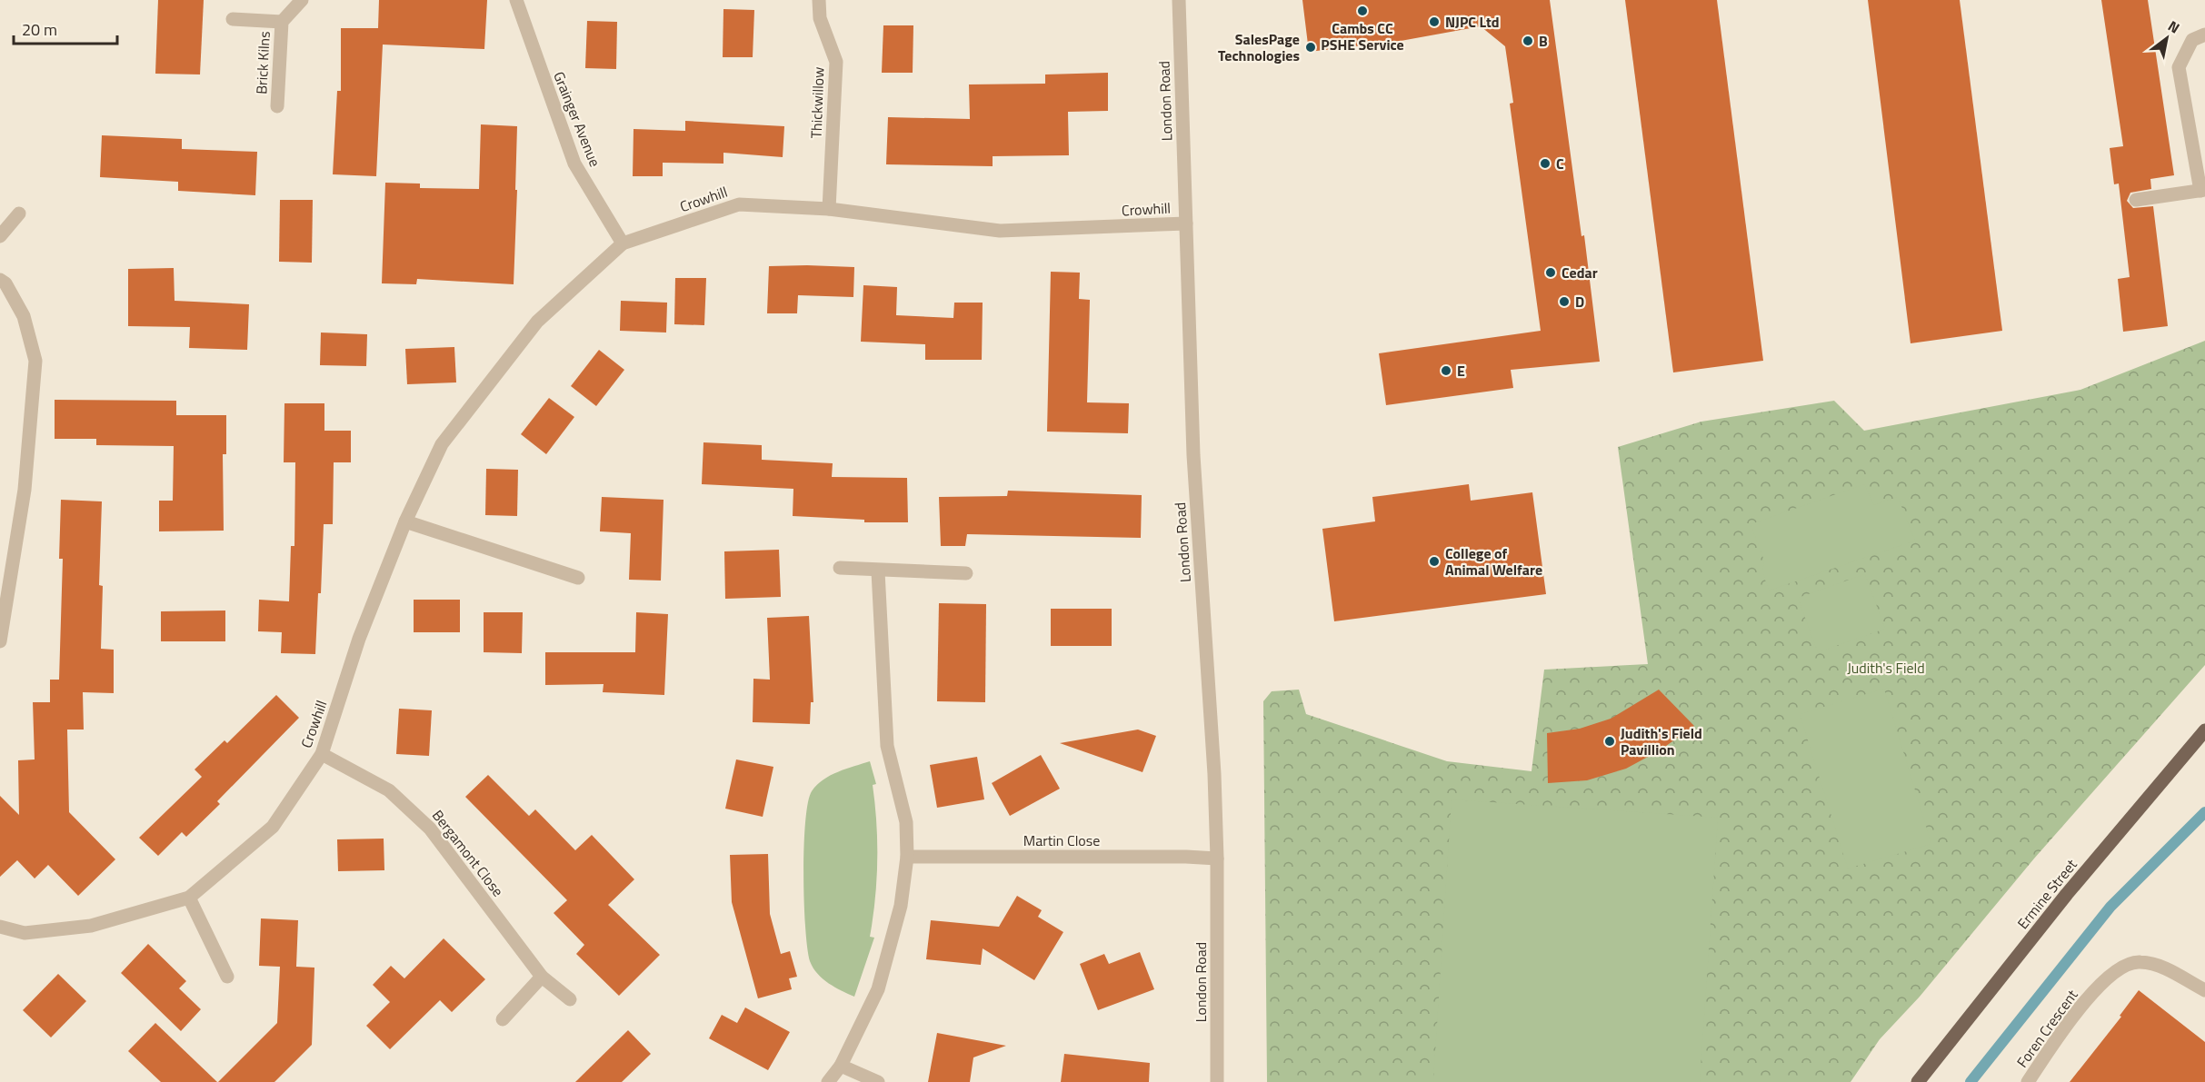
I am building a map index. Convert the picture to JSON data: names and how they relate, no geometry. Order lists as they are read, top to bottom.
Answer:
{
  "streets": {
    "main road": ["Ermine Street"],
    "street": [
      "Brick Kilns",
      "London Road",
      "Thickwillow",
      "Grainger Avenue",
      "Crowhill",
      "Martin Close",
      "Bergamont Close",
      "Foren Crescent"
    ]
  },
  "crossings": [
    ["London Road", "Crowhill"],
    ["London Road", "Martin Close"],
    ["Thickwillow", "Crowhill"],
    ["Grainger Avenue", "Crowhill"],
    ["Crowhill", "Bergamont Close"]
  ],
  "parks": ["Judith's Field"],
  "places": [
    "Cambs CC PSHE Service",
    "NJPC Ltd",
    "B",
    "SalesPage Technologies",
    "C",
    "Cedar",
    "D",
    "E",
    "College of Animal Welfare",
    "Judith's Field Pavillion"
  ],
  "scale_bar": "20 m",
  "north": "top right"
}
